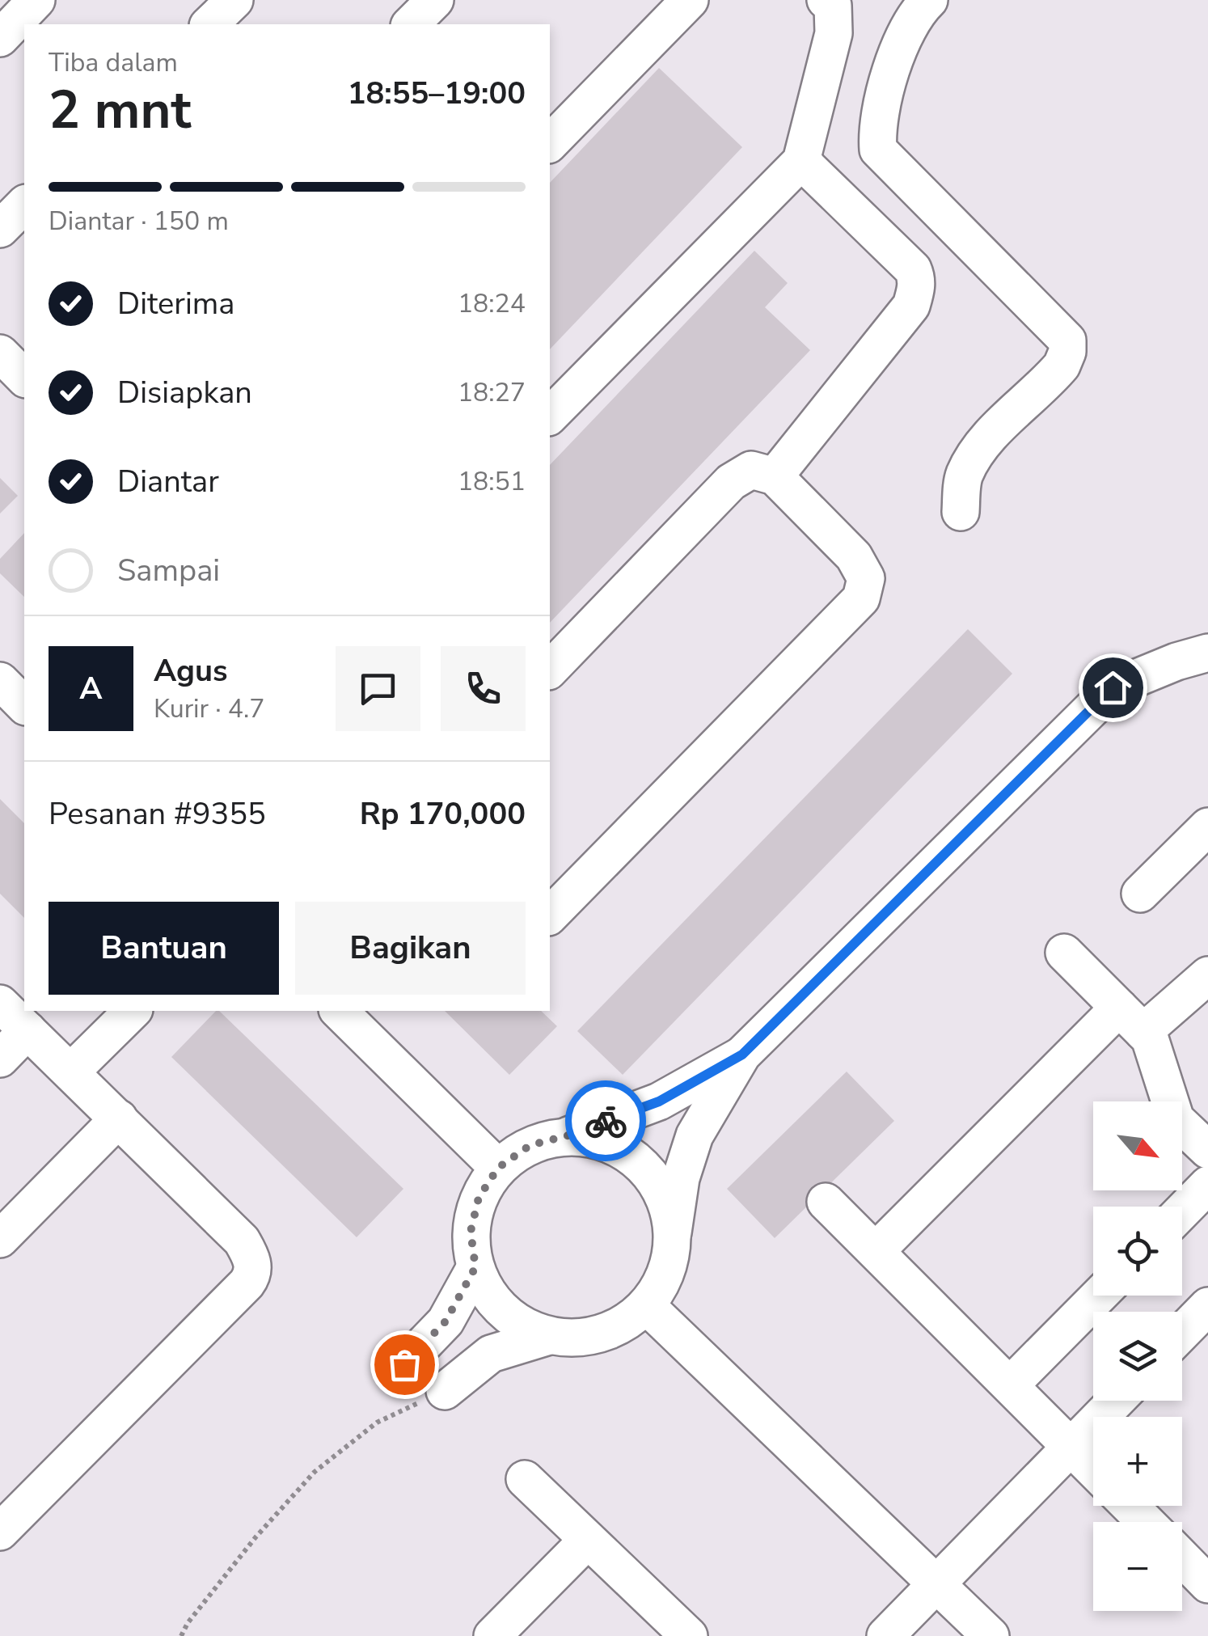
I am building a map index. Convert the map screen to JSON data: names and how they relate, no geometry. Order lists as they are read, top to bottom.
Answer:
{
  "north": "bottom right",
  "page": {
    "heading": ["2 mnt", "Tiba dalam", "18:55–19:00"],
    "panel": [
      "Agus",
      "Kurir · 4.7",
      "Pesanan #9355",
      "Rp 170,000"
    ],
    "bar": "Diantar · 150 m",
    "list": [
      ["Diterima", "18:24"],
      ["Disiapkan", "18:27"],
      ["Diantar", "18:51"],
      "Sampai"
    ],
    "round": "A",
    "buttons": ["Bantuan", "Bagikan"],
    "map_buttons": ["+", "−"]
  }
}
